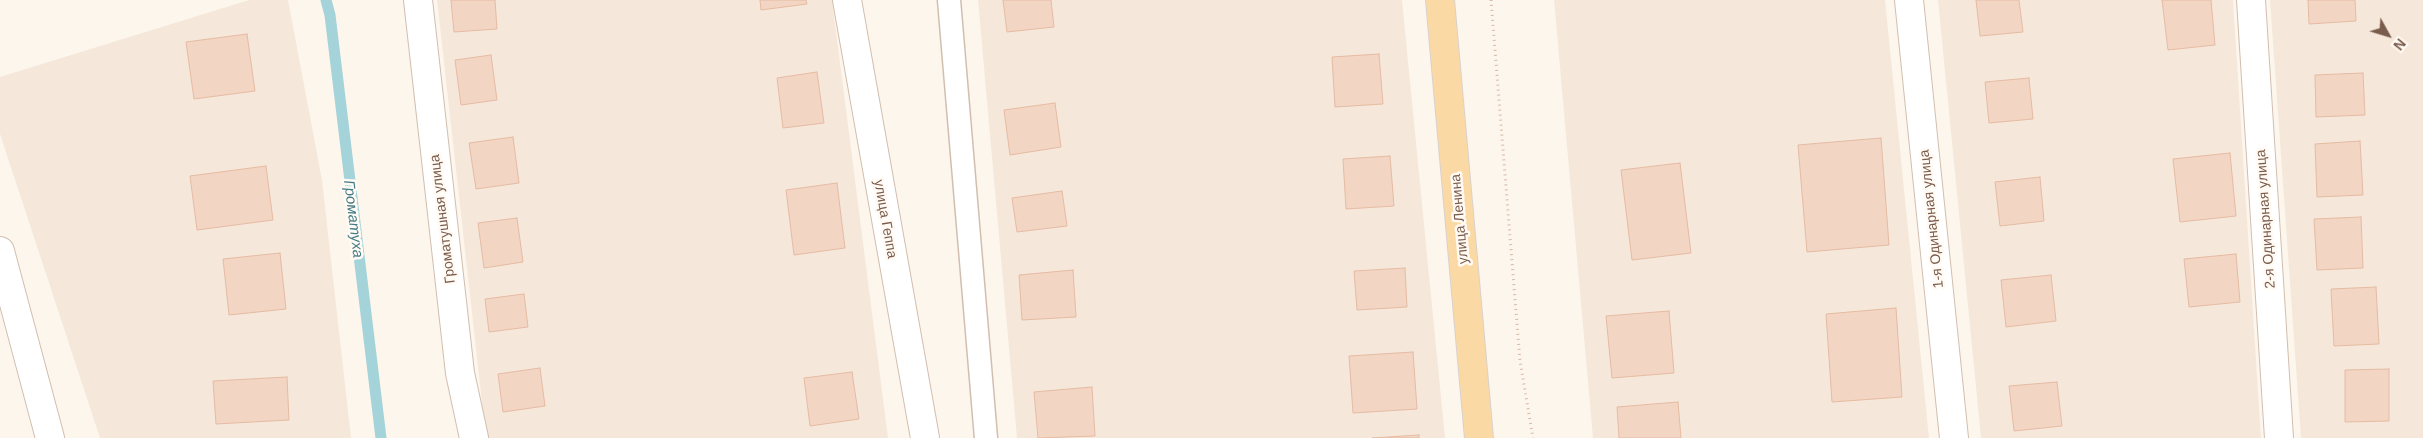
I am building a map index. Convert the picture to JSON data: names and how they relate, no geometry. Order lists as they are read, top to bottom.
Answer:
{
  "streets": {
    "main road": ["улица Ленина"],
    "street": [
      "Громатушная улица",
      "улица Геппа",
      "1-я Одинарная улица",
      "2-я Одинарная улица"
    ]
  },
  "water": ["Громатуха"],
  "north": "bottom right"
}
